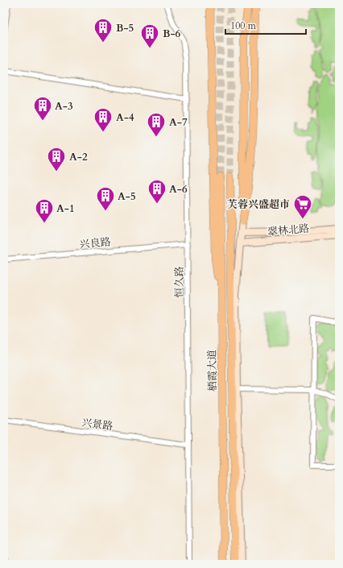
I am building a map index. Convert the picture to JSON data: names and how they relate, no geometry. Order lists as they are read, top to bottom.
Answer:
{
  "streets": {
    "main road": ["栖霞大道"],
    "street": [
      "翠林北路",
      "兴良路",
      "恒久路",
      "兴景路"
    ]
  },
  "crossings": [
    ["兴良路", "恒久路"],
    ["恒久路", "兴景路"]
  ],
  "places": {
    "building": [
      "B-5",
      "B-6",
      "A-3",
      "A-4",
      "A-7",
      "A-2",
      "A-6",
      "A-5",
      "A-1"
    ],
    "supermarket": ["芙蓉兴盛超市"]
  },
  "scale_bar": "100 m"
}
